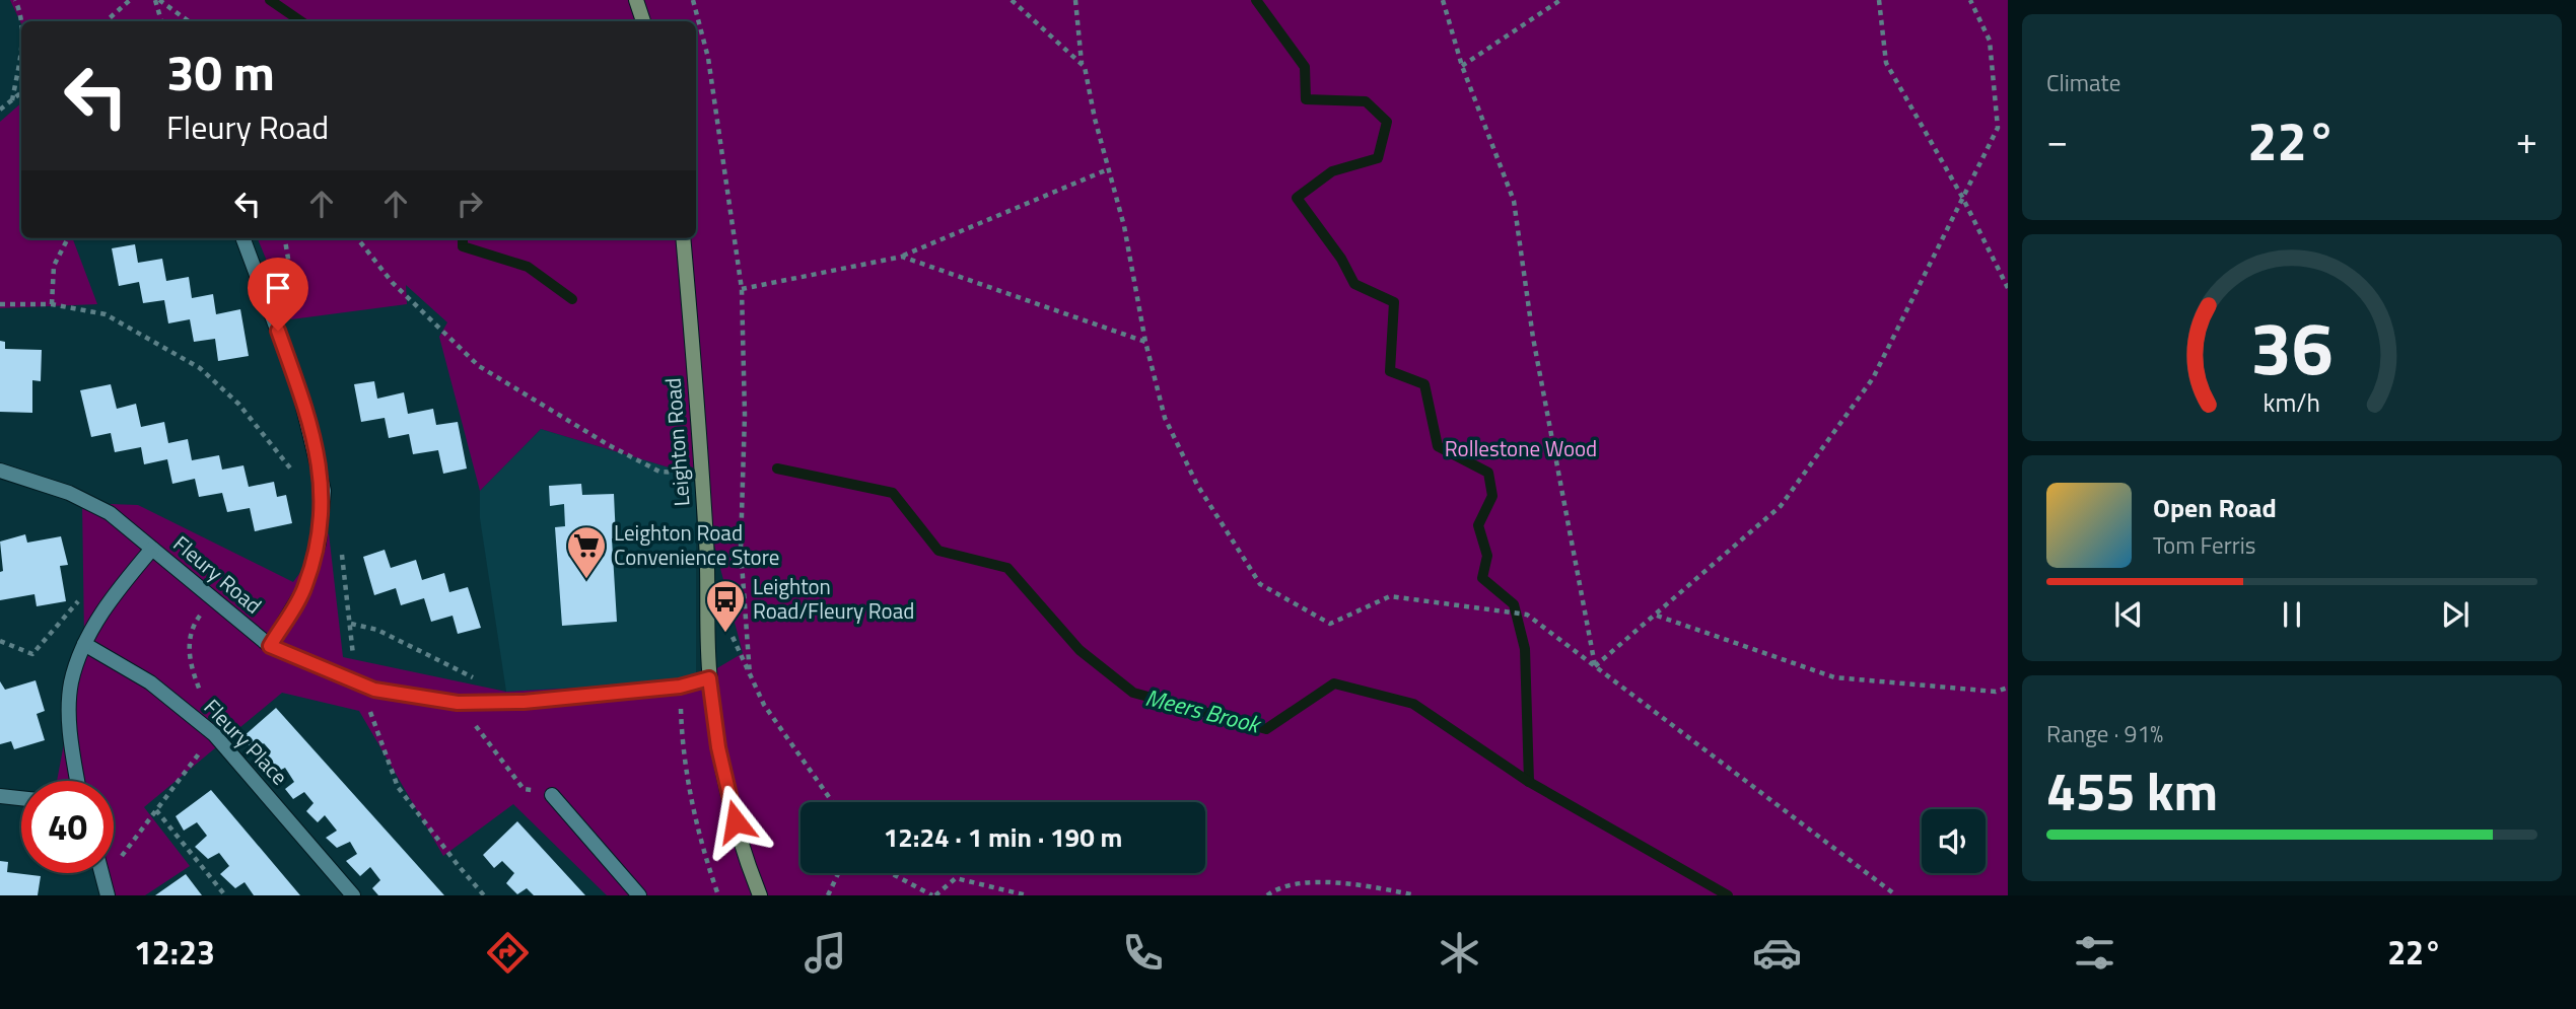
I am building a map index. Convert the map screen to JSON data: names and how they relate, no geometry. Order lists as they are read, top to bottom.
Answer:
{
  "streets": {
    "street": ["Leighton Road", "Fleury Road", "Fleury Place"]
  },
  "crossings": [
    ["Leighton Road", "Fleury Road"]
  ],
  "water": ["Meers Brook"],
  "parks": ["Rollestone Wood"],
  "places": {
    "supermarket": ["Leighton Road Convenience Store"],
    "bus stop": ["Leighton Road/Fleury Road"]
  },
  "page": {
    "tile": [
      "Climate",
      ["Range · 91%", "455 km"]
    ],
    "turn": ["30 m", "Fleury Road"],
    "heat": ["−", "22°", "+"],
    "song": ["Open Road", "Tom Ferris"],
    "limit": "40",
    "trip": "12:24 · 1 min · 190 m",
    "tabs": ["12:23", "22°"],
    "gauge": ["36", "km/h"]
  }
}
